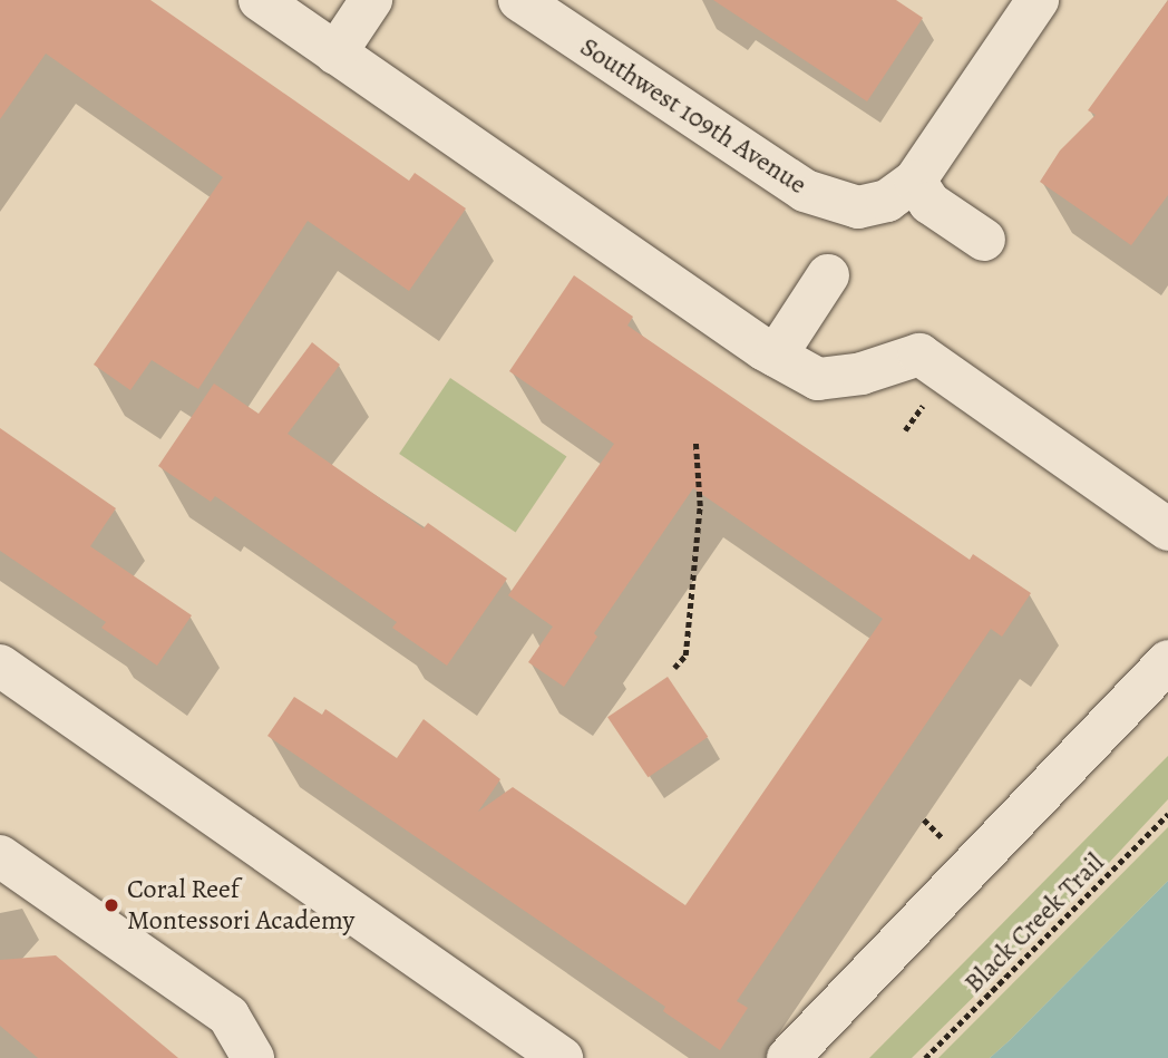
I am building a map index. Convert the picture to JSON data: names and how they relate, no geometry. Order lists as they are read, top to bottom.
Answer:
{
  "streets": {
    "street": ["Southwest 109th Avenue"],
    "path": ["Black Creek Trail"]
  },
  "places": ["Coral Reef Montessori Academy"]
}
